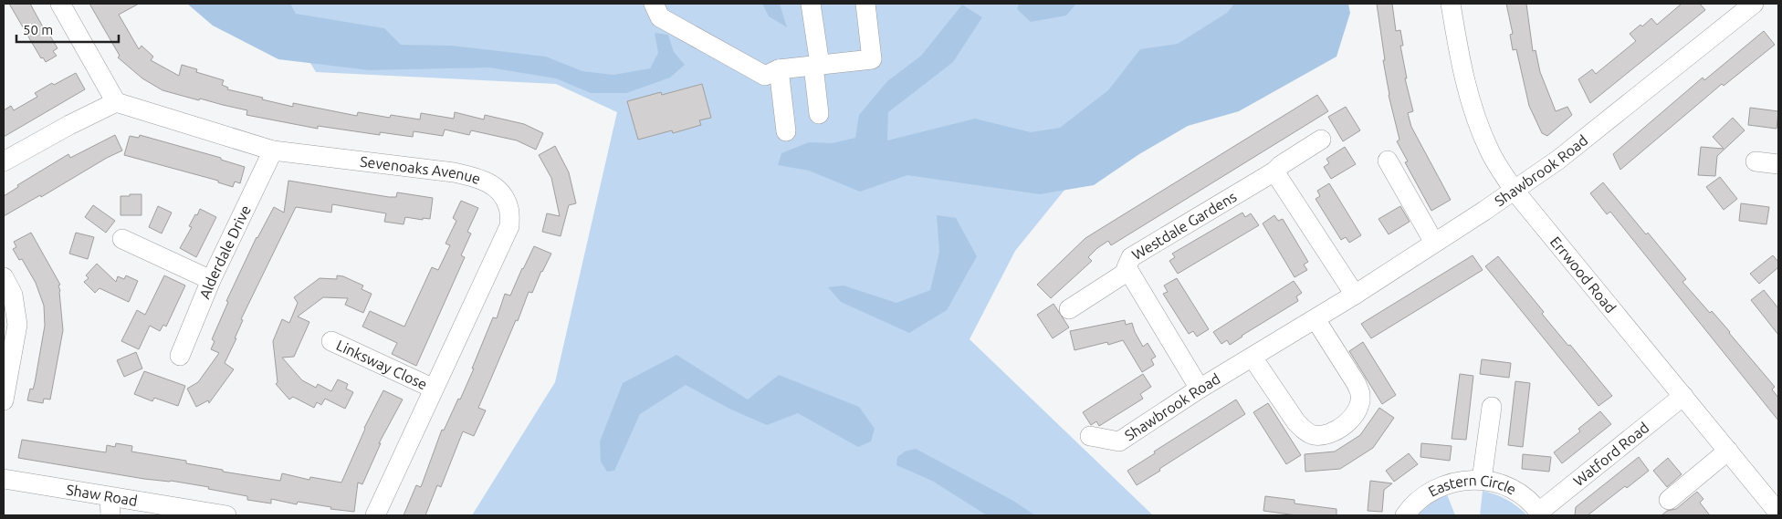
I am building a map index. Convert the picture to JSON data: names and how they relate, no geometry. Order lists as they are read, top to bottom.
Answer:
{
  "streets": {
    "street": [
      "Shawbrook Road",
      "Sevenoaks Avenue",
      "Westdale Gardens",
      "Alderdale Drive",
      "Errwood Road",
      "Linksway Close",
      "Watford Road",
      "Shaw Road",
      "Eastern Circle"
    ]
  },
  "crossings": [
    ["Shawbrook Road", "Westdale Gardens"],
    ["Shawbrook Road", "Errwood Road"],
    ["Sevenoaks Avenue", "Alderdale Drive"],
    ["Sevenoaks Avenue", "Linksway Close"],
    ["Errwood Road", "Watford Road"],
    ["Watford Road", "Eastern Circle"]
  ],
  "scale_bar": "50 m"
}
